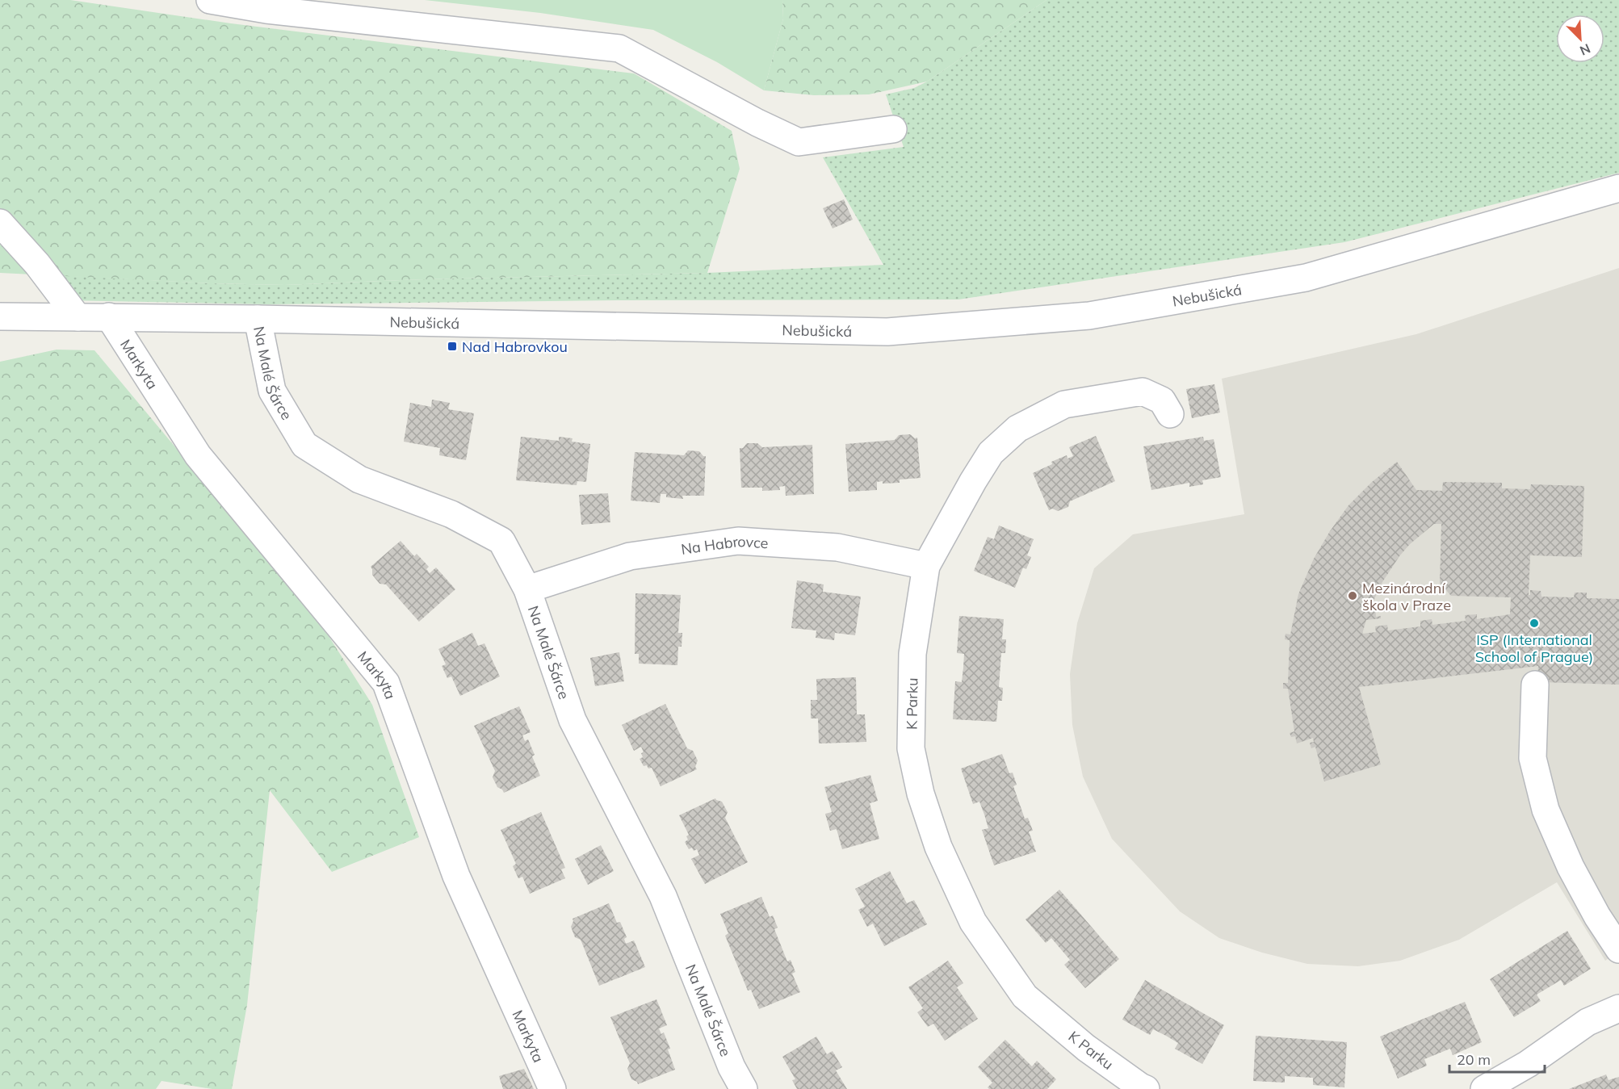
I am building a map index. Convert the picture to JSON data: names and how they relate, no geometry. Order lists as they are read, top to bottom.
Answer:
{
  "streets": {
    "street": [
      "Nebušická",
      "Markyta",
      "Na Malé Šárce",
      "Na Habrovce",
      "K Parku"
    ]
  },
  "crossings": [
    ["Nebušická", "Markyta"],
    ["Nebušická", "Na Malé Šárce"],
    ["Na Malé Šárce", "Na Habrovce"],
    ["Na Habrovce", "K Parku"]
  ],
  "places": {
    "transit": ["Nad Habrovkou"],
    "other": ["Mezinárodní škola v Praze", "ISP (International School of Prague)"]
  },
  "scale_bar": "20 m",
  "north": "bottom right"
}
